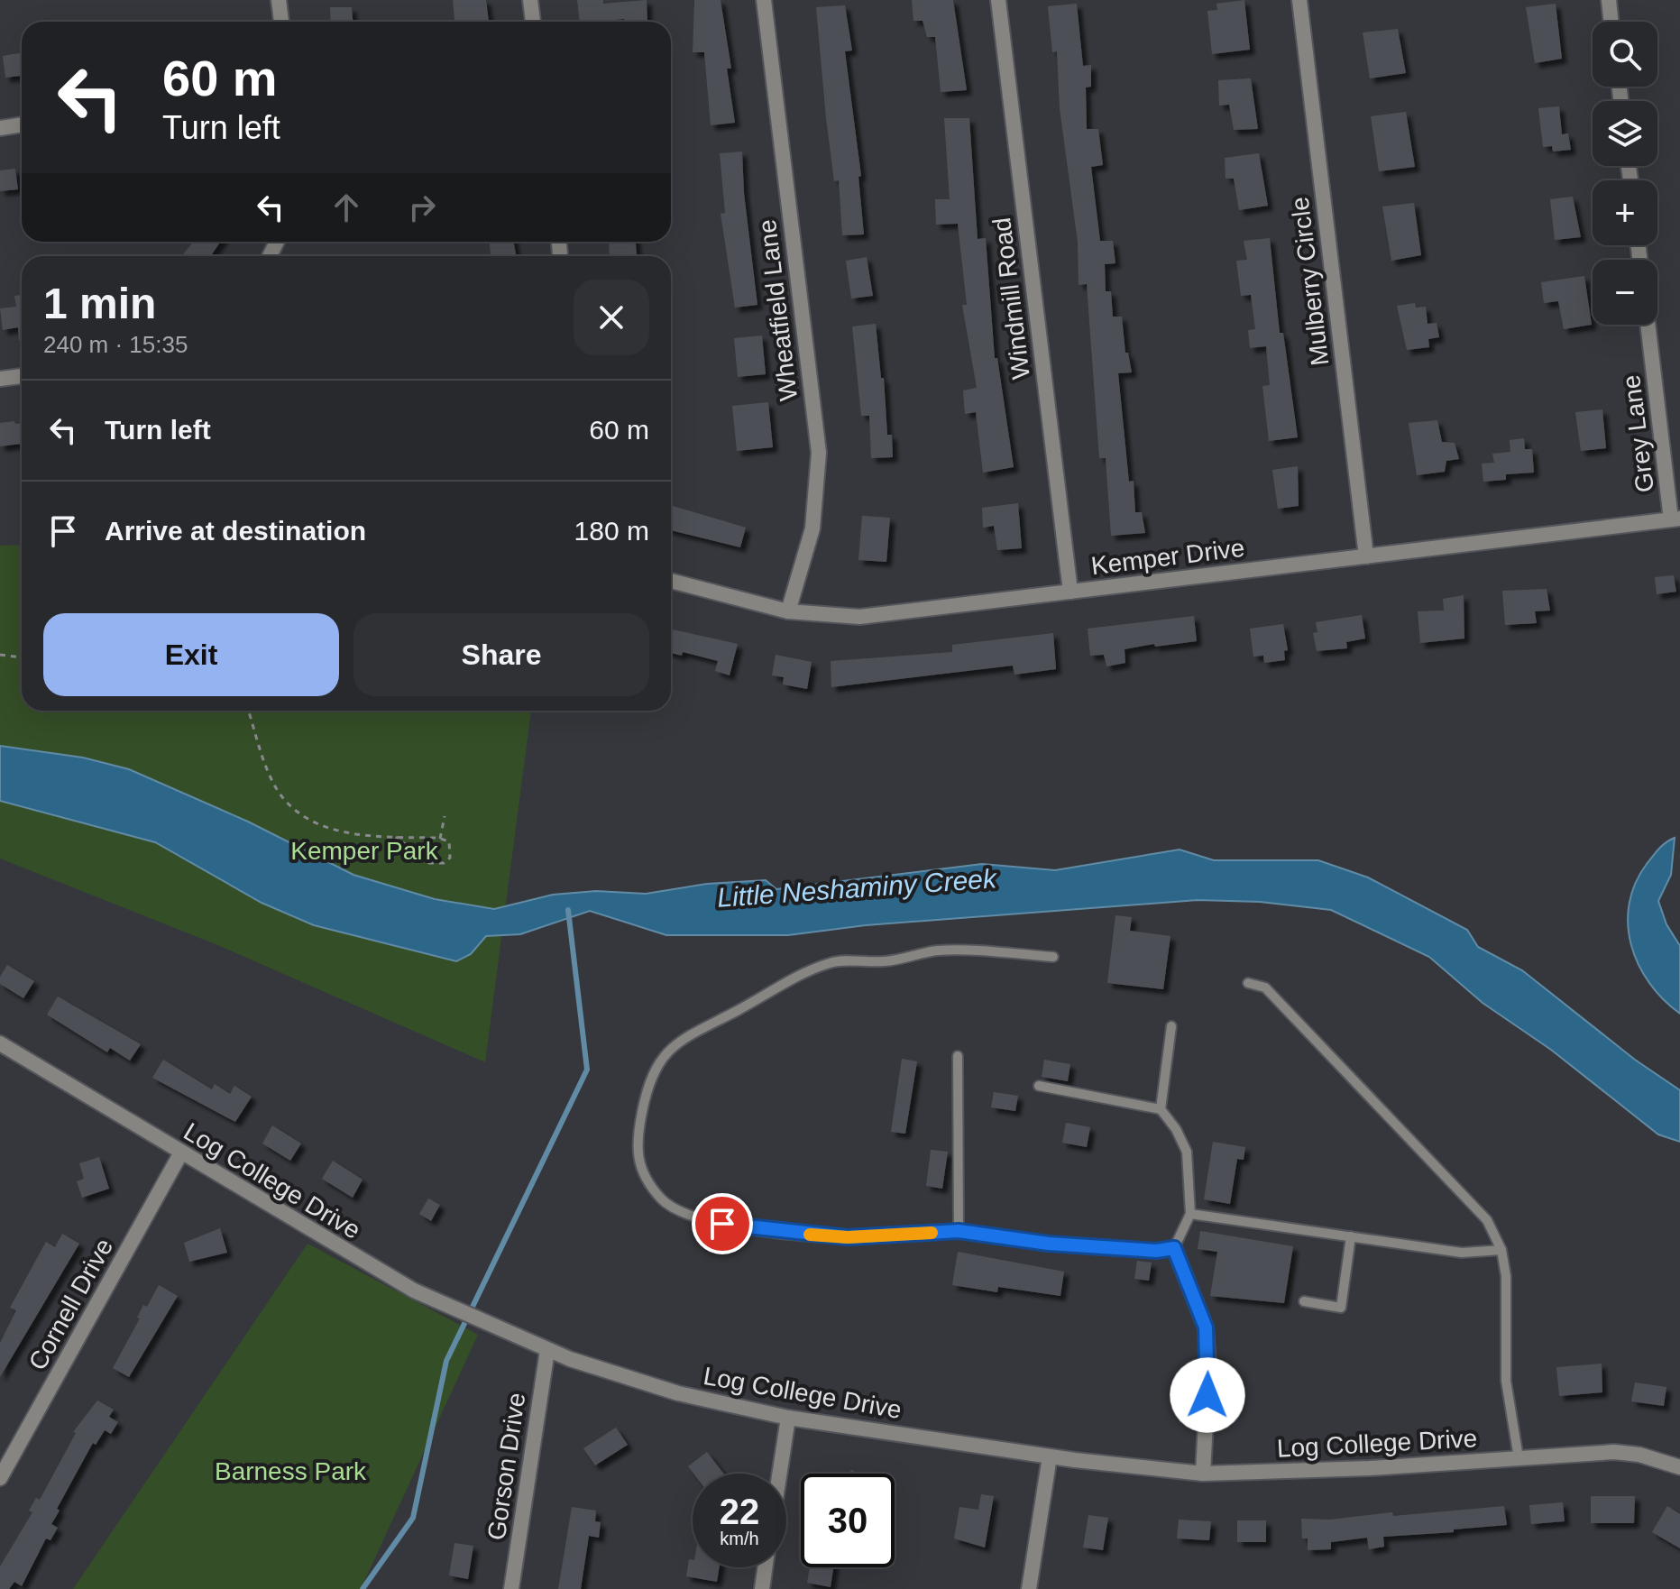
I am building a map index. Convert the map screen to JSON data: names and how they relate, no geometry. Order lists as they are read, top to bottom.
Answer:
{
  "streets": {
    "street": [
      "Mulberry Circle",
      "Windmill Road",
      "Wheatfield Lane",
      "Grey Lane",
      "Kemper Drive",
      "Log College Drive",
      "Cornell Drive",
      "Gorson Drive"
    ]
  },
  "crossings": [
    ["Mulberry Circle", "Kemper Drive"],
    ["Windmill Road", "Kemper Drive"],
    ["Wheatfield Lane", "Kemper Drive"],
    ["Grey Lane", "Kemper Drive"],
    ["Log College Drive", "Cornell Drive"],
    ["Log College Drive", "Gorson Drive"]
  ],
  "water": ["Little Neshaminy Creek"],
  "parks": ["Kemper Park", "Barness Park"],
  "page": {
    "map_buttons": ["+", "−"],
    "turn": ["60 m", "Turn left"],
    "heading": ["1 min", "240 m · 15:35"],
    "list": [
      {
        "name": "Turn left",
        "value": "60 m"
      },
      {
        "name": "Arrive at destination",
        "value": "180 m"
      }
    ],
    "buttons": ["Exit", "Share"],
    "speed": "22 km/h",
    "limit": "30"
  }
}
